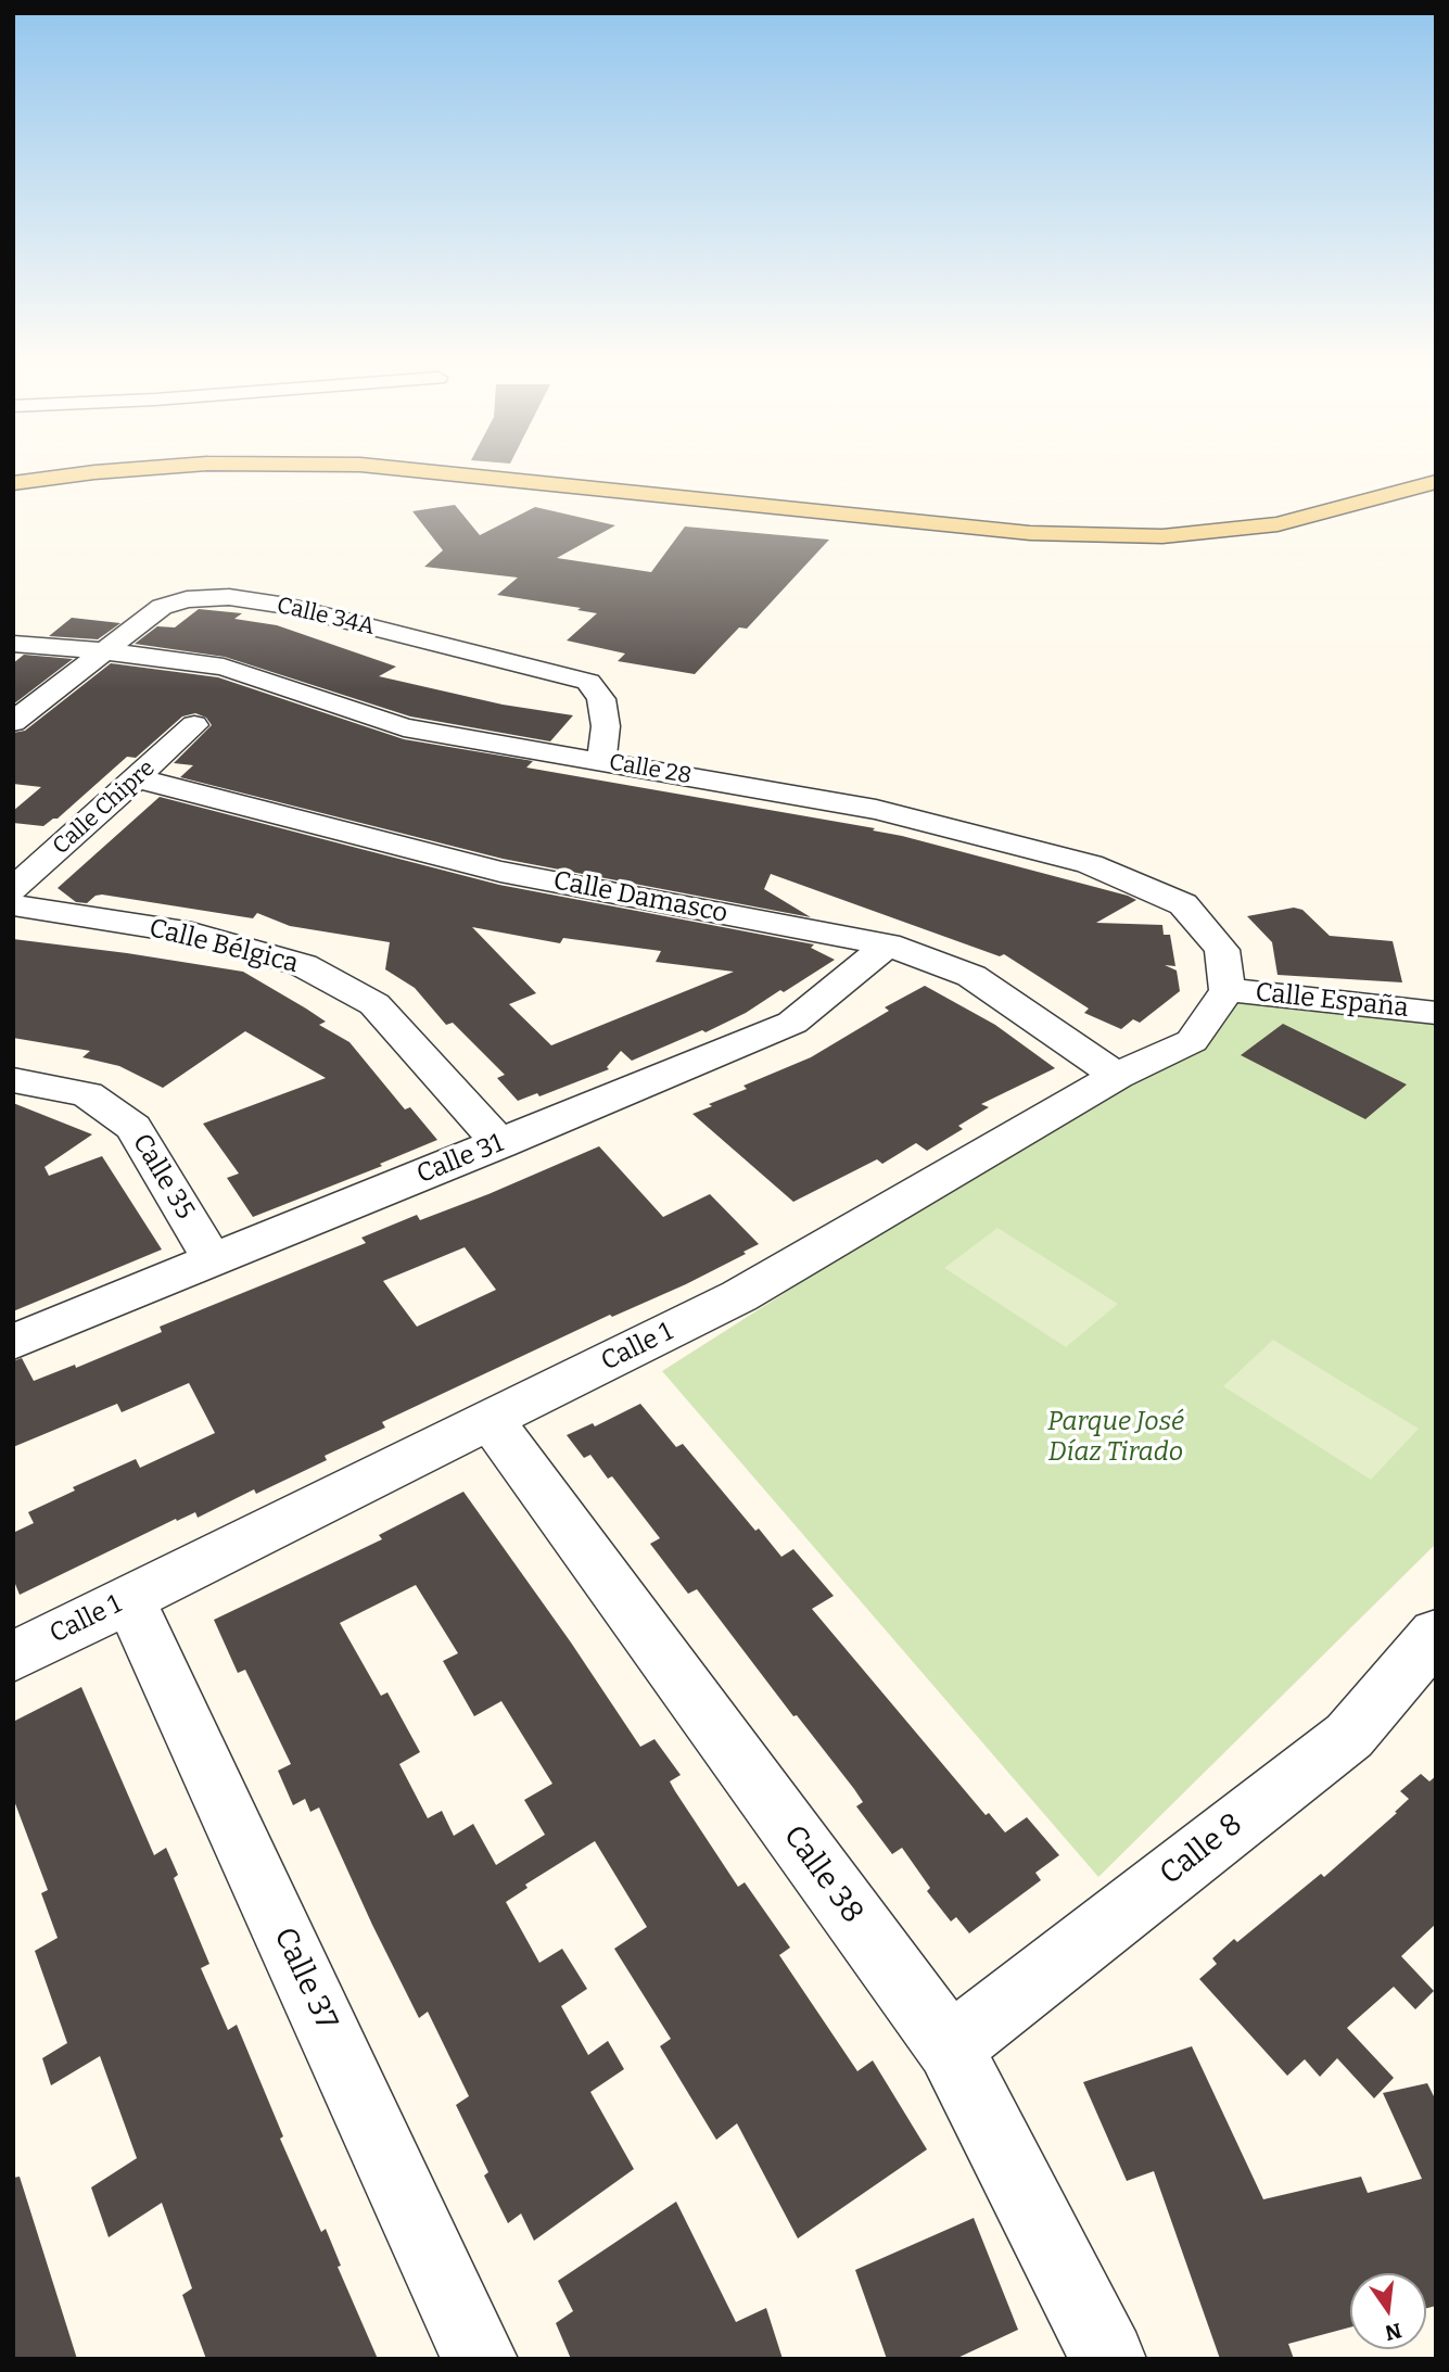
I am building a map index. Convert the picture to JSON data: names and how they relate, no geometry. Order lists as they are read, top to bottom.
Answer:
{
  "streets": {
    "street": [
      "Calle 34A",
      "Calle 28",
      "Calle Chipre",
      "Calle Damasco",
      "Calle Bélgica",
      "Calle España",
      "Calle 31",
      "Calle 35",
      "Calle 1",
      "Calle 8",
      "Calle 38",
      "Calle 37"
    ]
  },
  "crossings": [
    ["Calle 34A", "Calle 28"],
    ["Calle 28", "Calle España"],
    ["Calle 28", "Calle 1"],
    ["Calle Chipre", "Calle Damasco"],
    ["Calle Damasco", "Calle 31"],
    ["Calle Damasco", "Calle 1"],
    ["Calle Bélgica", "Calle 31"],
    ["Calle España", "Calle 1"],
    ["Calle 31", "Calle 35"],
    ["Calle 1", "Calle 38"],
    ["Calle 1", "Calle 37"],
    ["Calle 8", "Calle 38"]
  ],
  "parks": ["Parque José Díaz Tirado"],
  "north": "bottom"
}
